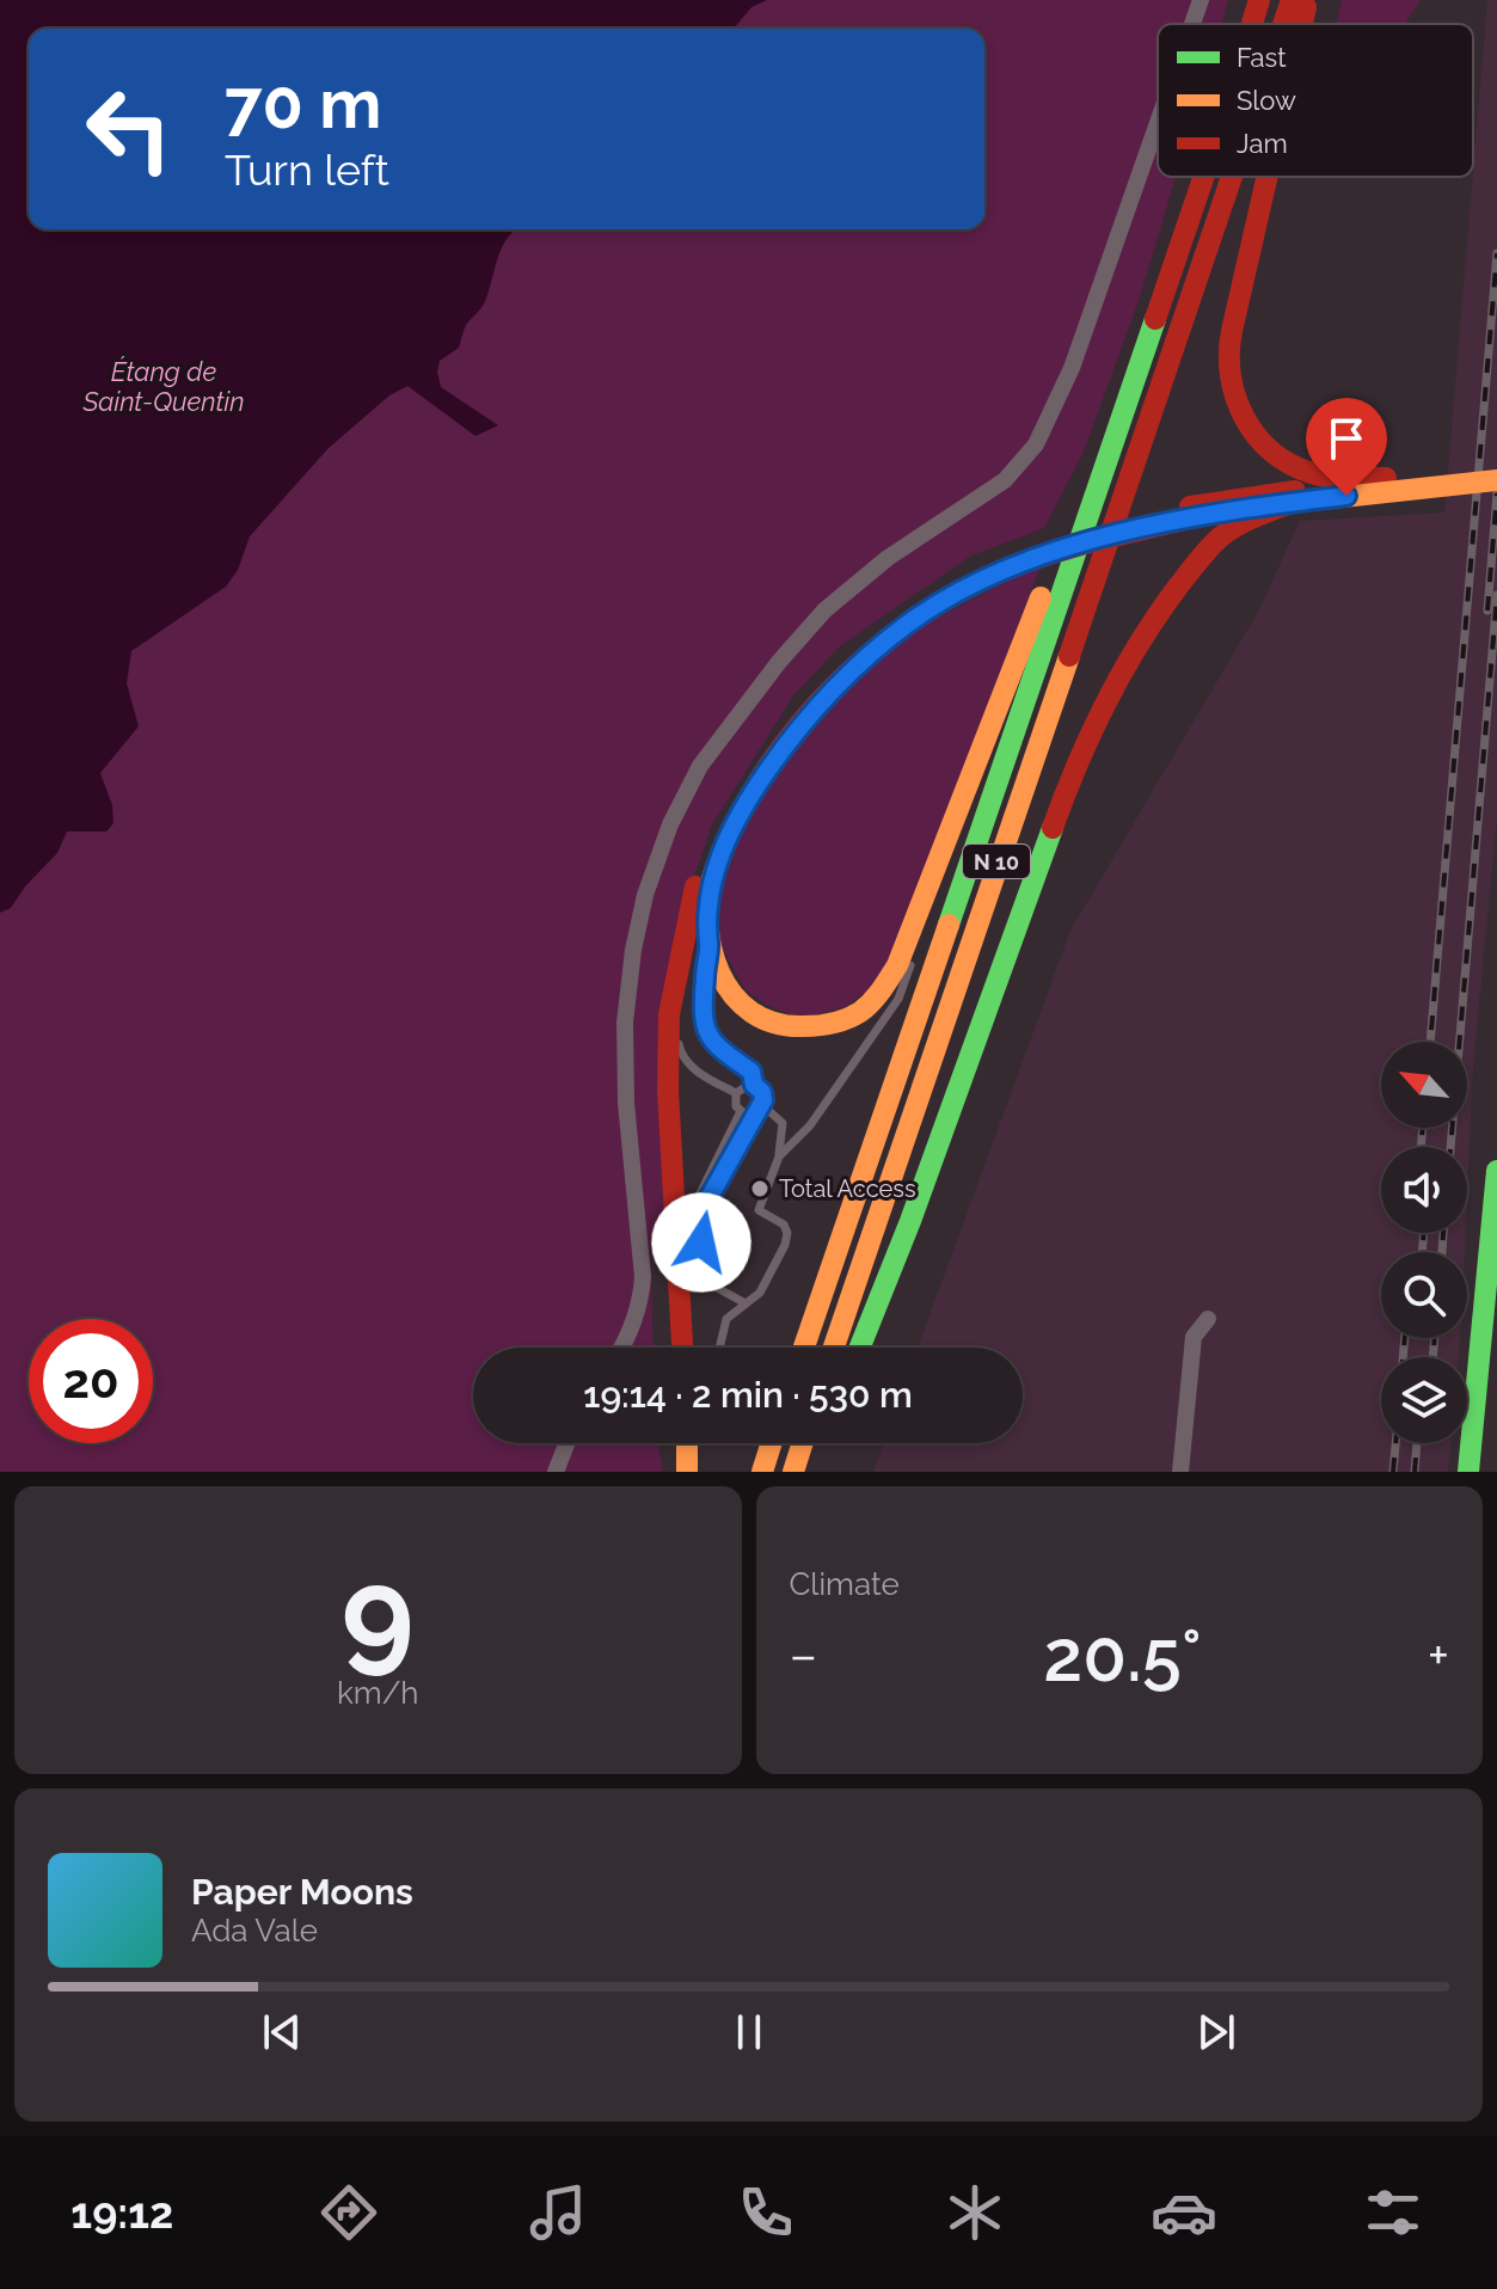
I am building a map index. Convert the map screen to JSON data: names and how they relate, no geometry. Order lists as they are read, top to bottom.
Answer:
{
  "streets": {
    "main road": ["N 10"]
  },
  "water": ["Étang de Saint-Quentin"],
  "places": ["Total Access"],
  "legend": ["Fast", "Slow", "Jam"],
  "north": "top left",
  "page": {
    "turn": ["70 m", "Turn left"],
    "limit": "20",
    "trip": "19:14 · 2 min · 530 m",
    "tile": [
      ["9", "km/h"],
      "Climate"
    ],
    "heat": ["−", "20.5°", "+"],
    "song": ["Paper Moons", "Ada Vale"],
    "tabs": "19:12"
  }
}
